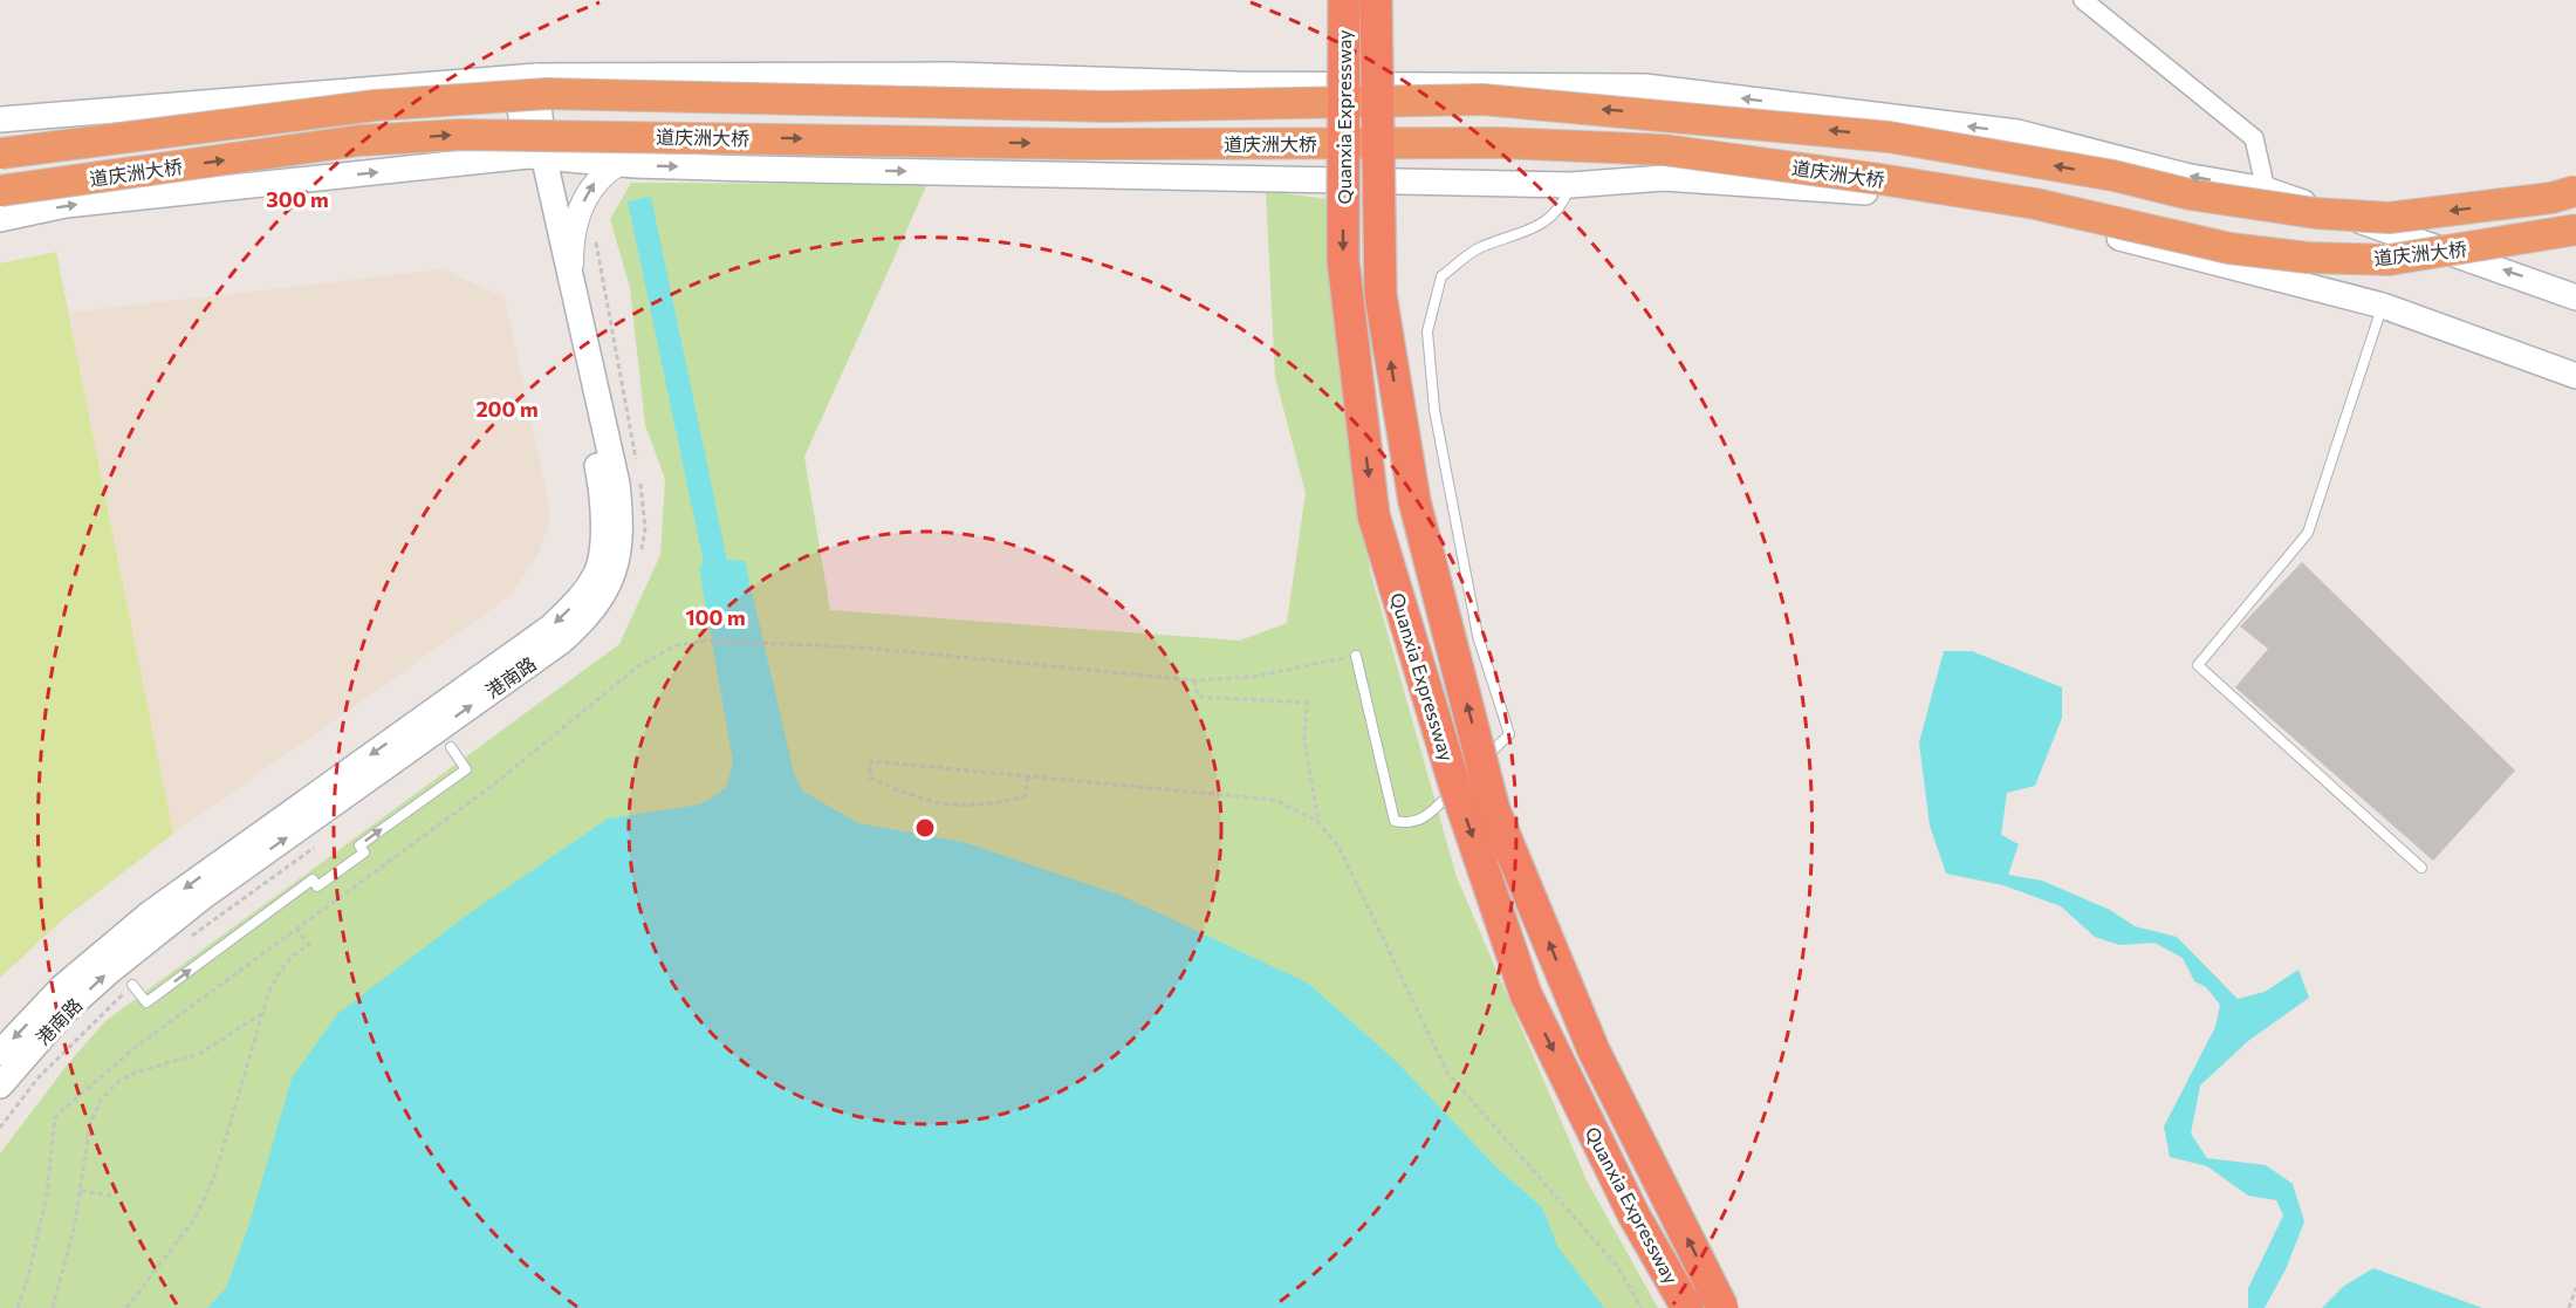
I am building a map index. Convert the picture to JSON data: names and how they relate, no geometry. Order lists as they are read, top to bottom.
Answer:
{
  "streets": {
    "highway": ["Quanxia Expressway", "道庆洲大桥"],
    "main road": ["港南路"]
  },
  "rings": ["300 m", "200 m", "100 m"]
}
